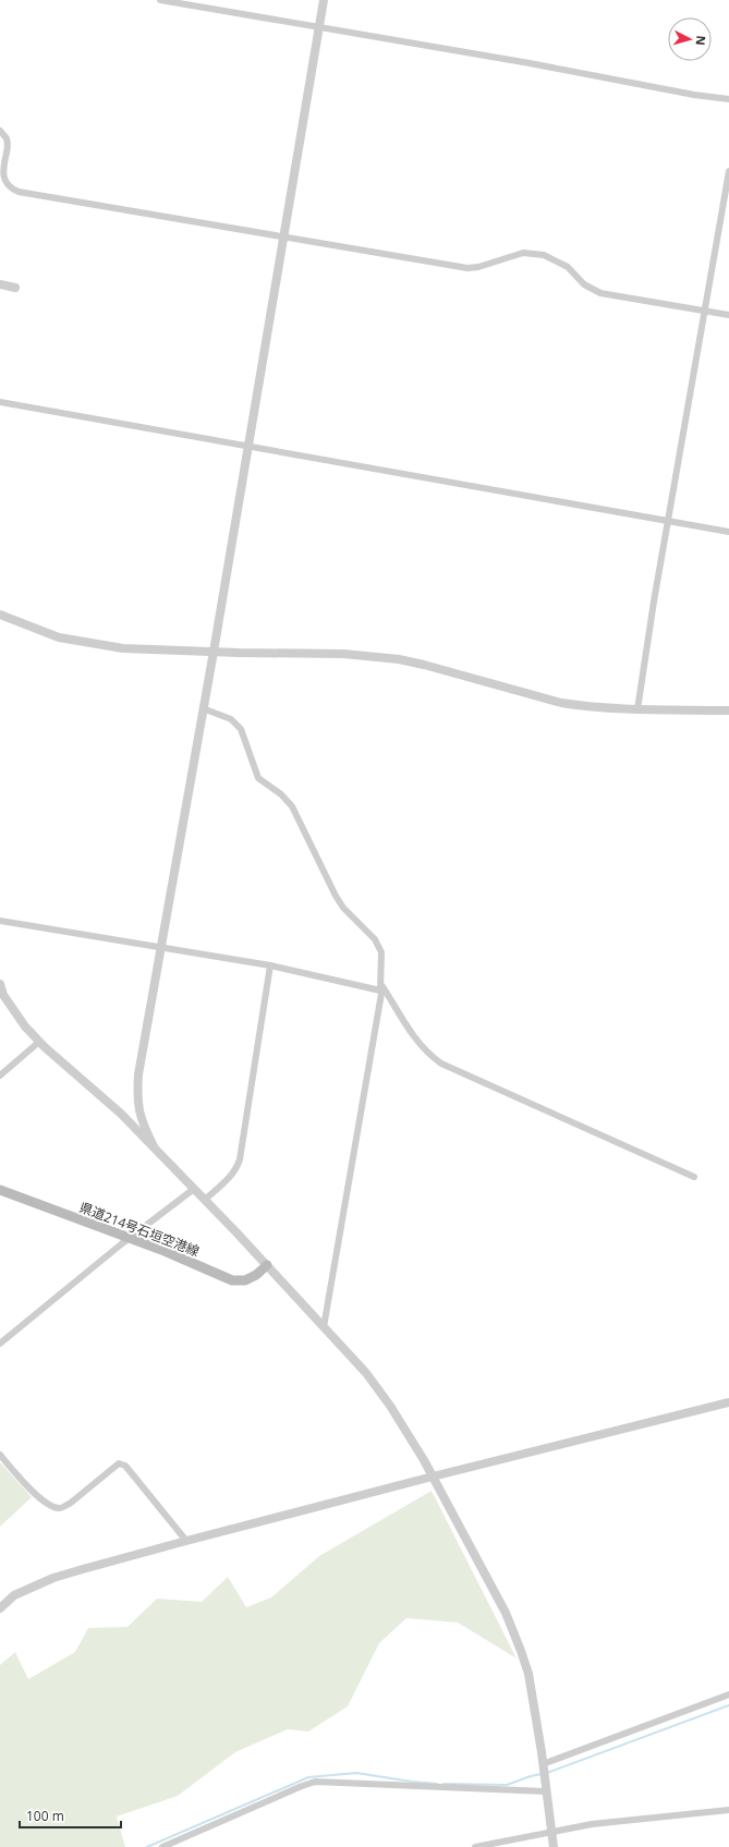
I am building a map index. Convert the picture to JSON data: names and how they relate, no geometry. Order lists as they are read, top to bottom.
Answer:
{
  "streets": {
    "main road": ["県道214号石垣空港線"]
  },
  "scale_bar": "100 m",
  "north": "right"
}
